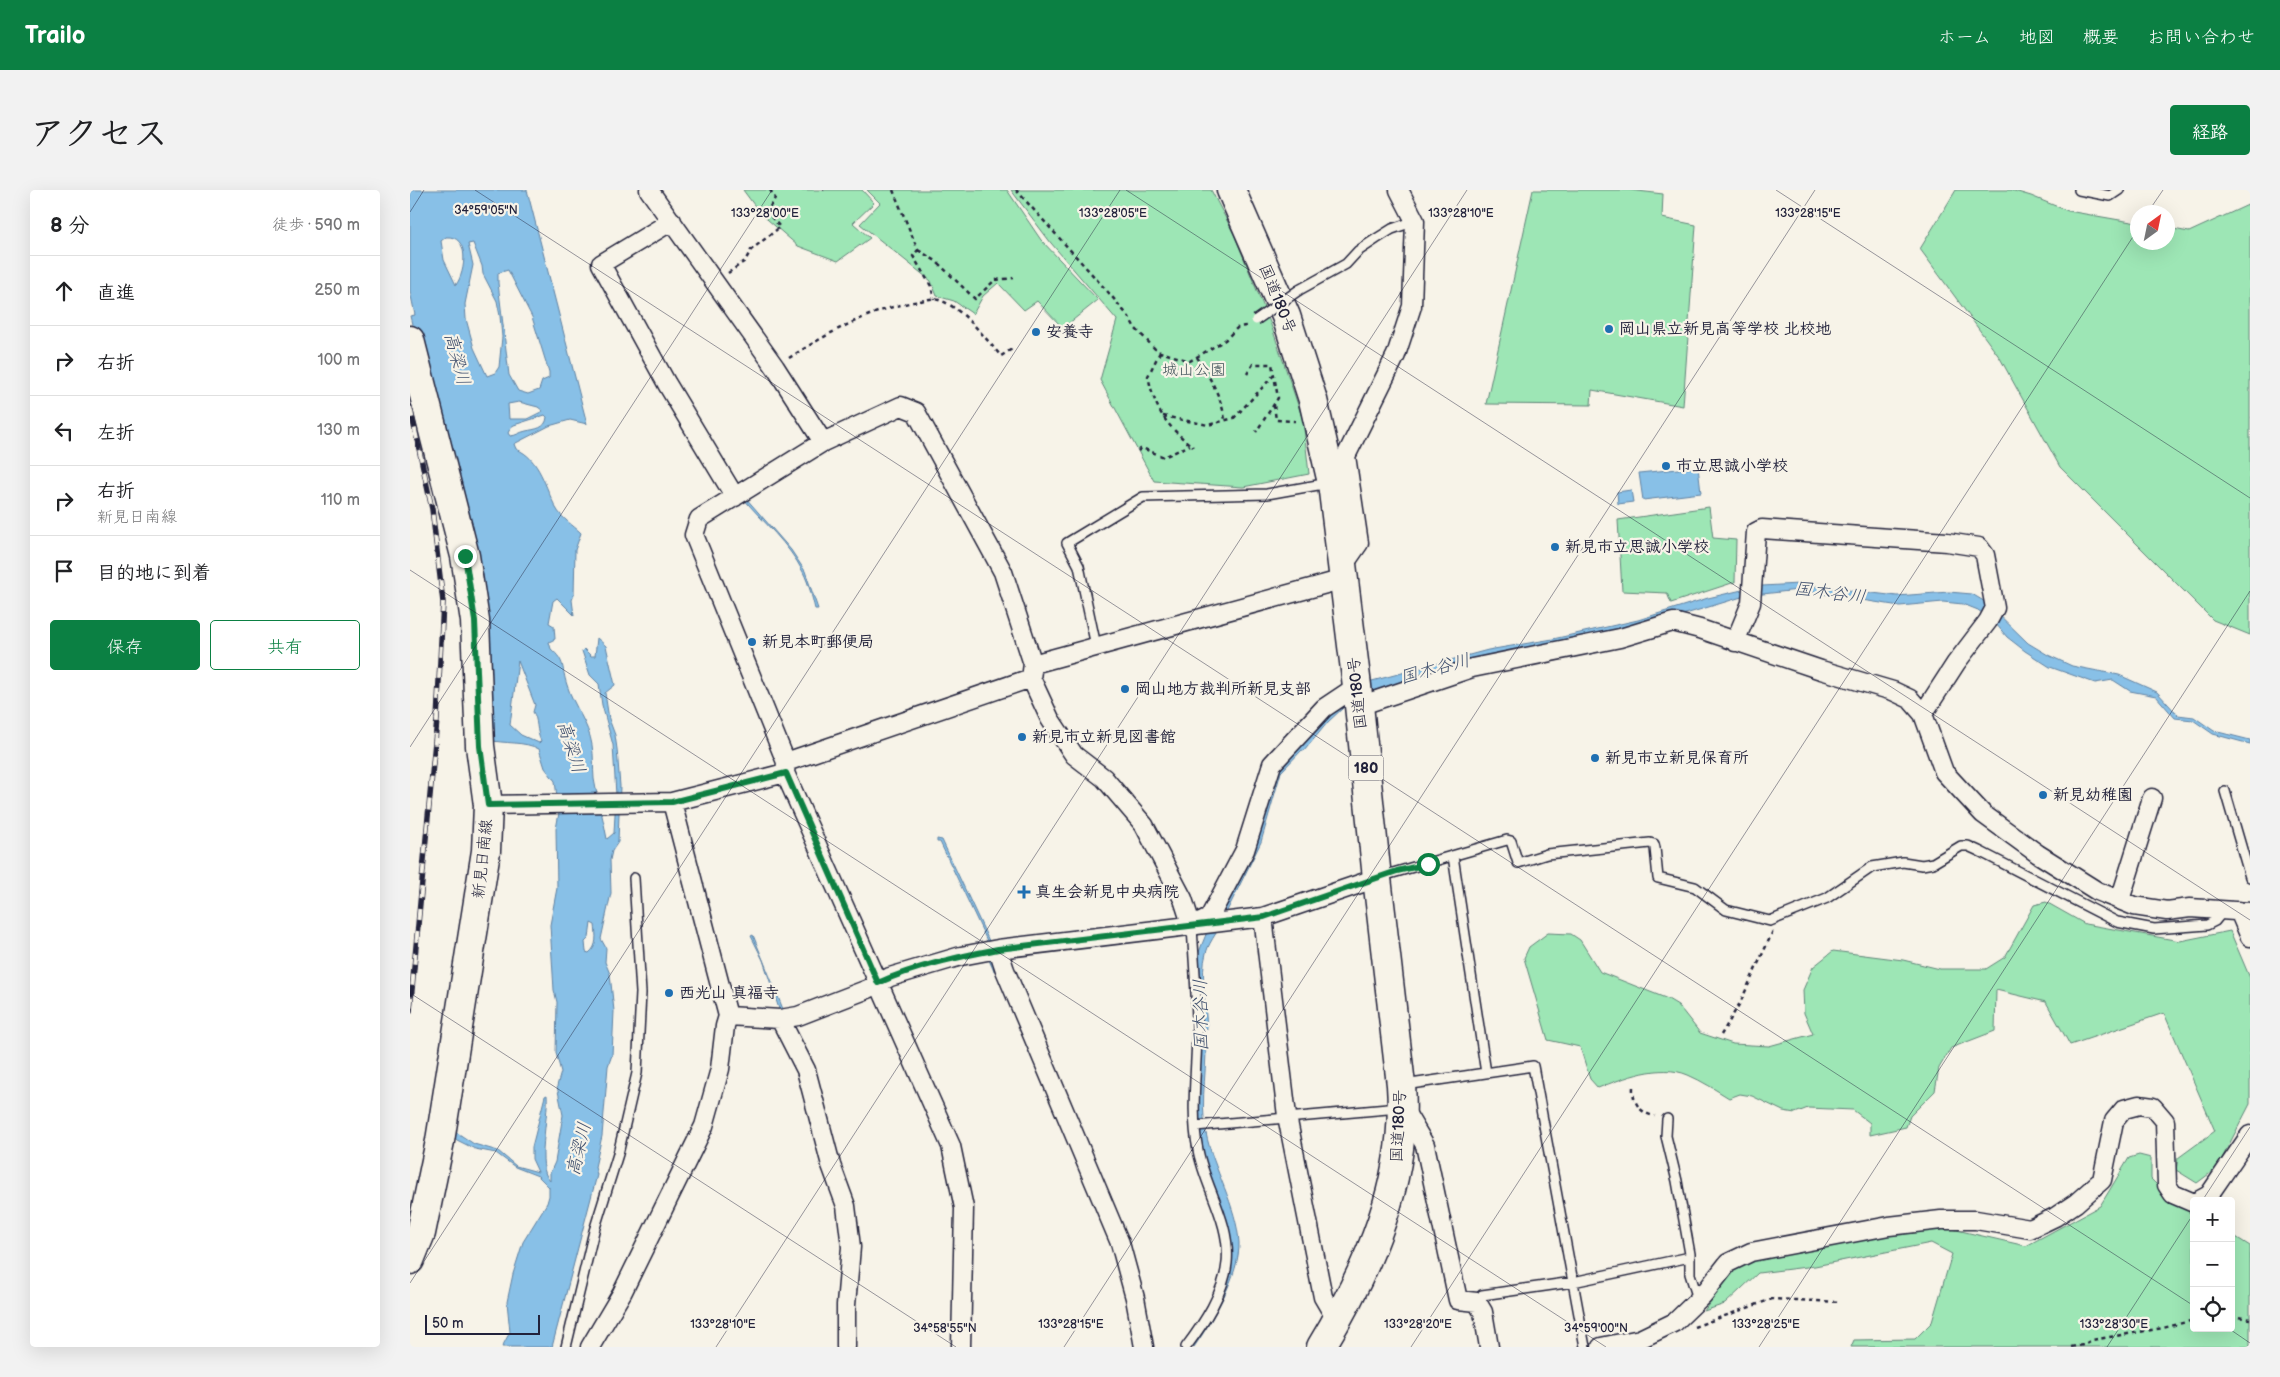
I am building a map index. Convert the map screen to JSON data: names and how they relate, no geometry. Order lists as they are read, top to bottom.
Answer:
{
  "streets": {
    "main road": ["国道180号", "180", "新見日南線"]
  },
  "water": ["高梁川", "国木谷川"],
  "parks": ["城山公園"],
  "places": {
    "other": [
      "岡山県立新見高等学校 北校地",
      "安養寺",
      "市立思誠小学校",
      "新見市立思誠小学校",
      "新見本町郵便局",
      "岡山地方裁判所新見支部",
      "新見市立新見図書館",
      "新見市立新見保育所",
      "新見幼稚園",
      "西光山 真福寺"
    ],
    "health": ["真生会新見中央病院"]
  },
  "scale_bar": "50 m",
  "north": "top right",
  "page": {
    "header": "Trailo",
    "nav": [
      "ホーム",
      "地図",
      "概要",
      "お問い合わせ"
    ],
    "title": "アクセス",
    "buttons": [
      "経路",
      ["保存", "共有"]
    ],
    "heading": ["8 分", "徒歩 · 590 m"],
    "list": [
      ["直進", "250 m"],
      ["右折", "100 m"],
      ["左折", "130 m"],
      ["右折", "新見日南線", "110 m"],
      "目的地に到着"
    ],
    "map_buttons": ["+", "−"],
    "scale": "50 m"
  },
  "coordinates": [
    "34°59'05\"N",
    "133°28'00\"E",
    "133°28'05\"E",
    "133°28'10\"E",
    "133°28'15\"E",
    "133°28'20\"E",
    "133°28'25\"E",
    "133°28'30\"E",
    "34°58'55\"N",
    "34°59'00\"N"
  ]
}
